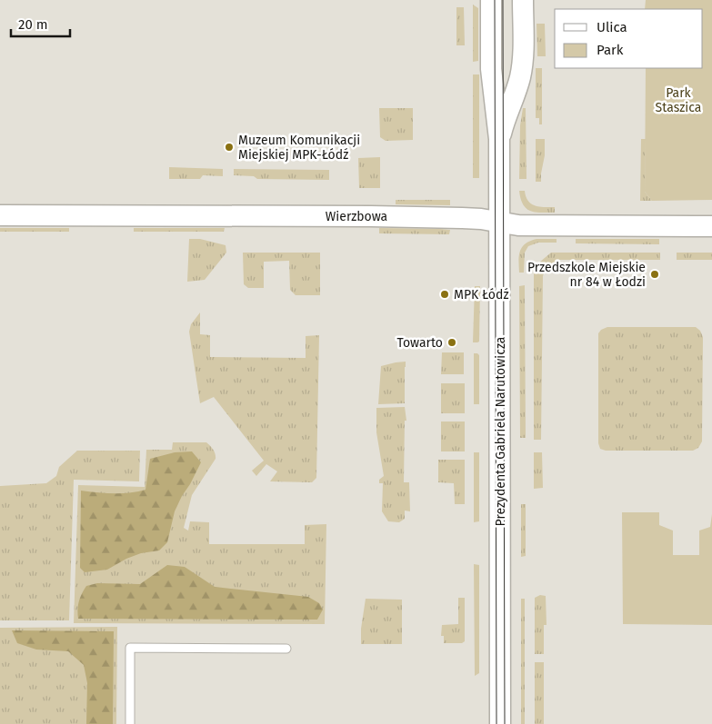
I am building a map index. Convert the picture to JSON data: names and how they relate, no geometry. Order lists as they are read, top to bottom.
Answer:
{
  "streets": {
    "street": ["Wierzbowa", "Prezydenta Gabriela Narutowicza"]
  },
  "crossings": [
    ["Wierzbowa", "Prezydenta Gabriela Narutowicza"]
  ],
  "parks": ["Park Staszica"],
  "places": [
    "Muzeum Komunikacji Miejskiej MPK-Łódź",
    "Przedszkole Miejskie nr 84 w Łodzi",
    "MPK Łódź",
    "Towarto"
  ],
  "legend": ["Ulica", "Park"],
  "scale_bar": "20 m"
}
